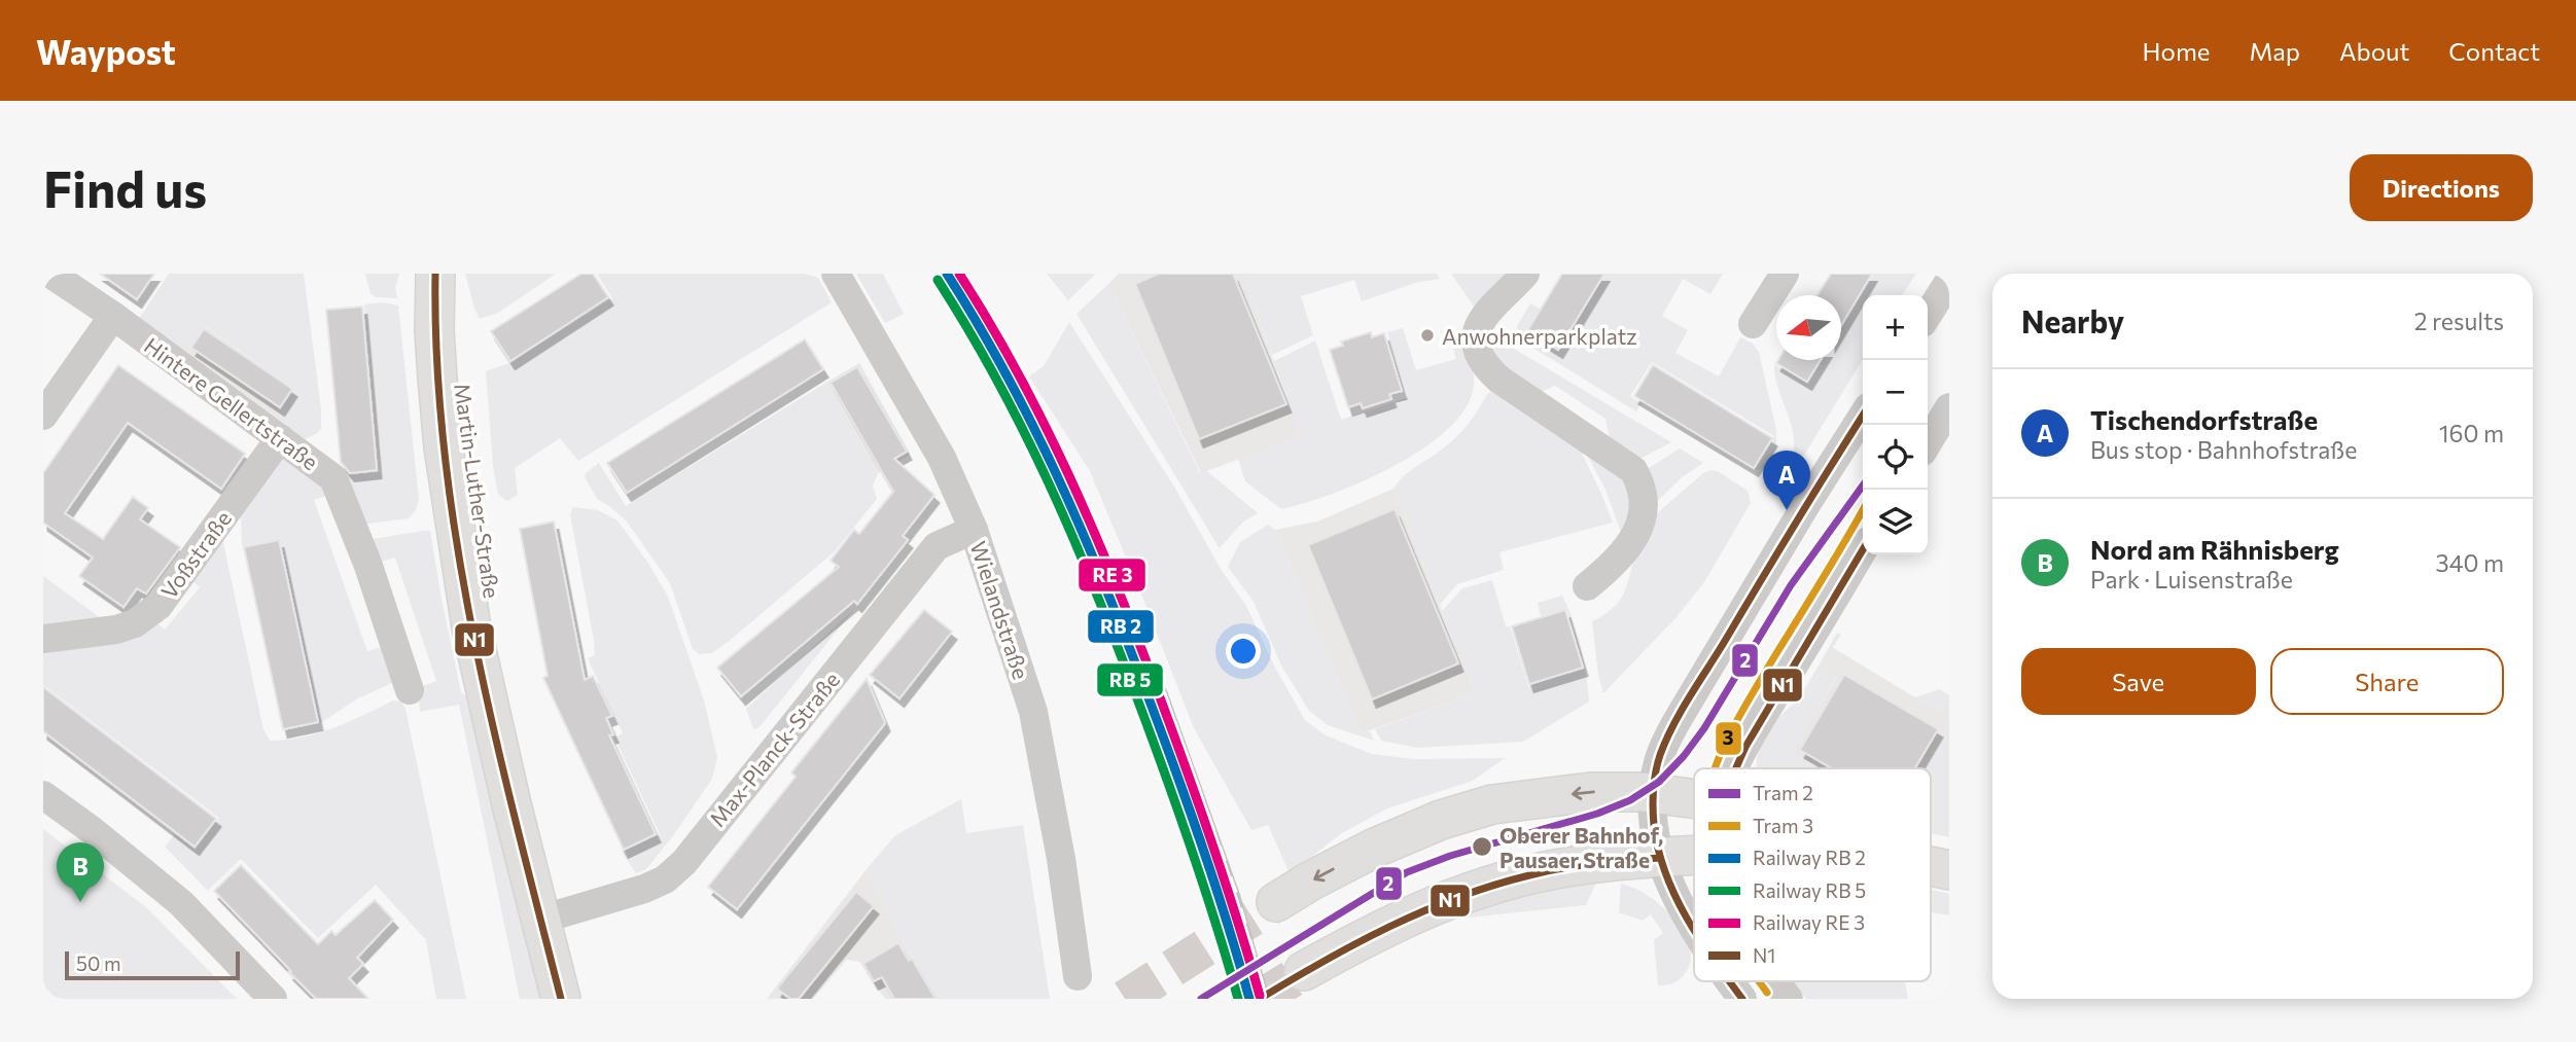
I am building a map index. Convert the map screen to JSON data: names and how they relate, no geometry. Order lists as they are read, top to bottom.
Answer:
{
  "streets": {
    "main road": ["Martin-Luther-Straße"],
    "street": [
      "Hintere Gellertstraße",
      "Voßstraße",
      "Wielandstraße",
      "Max-Planck-Straße"
    ]
  },
  "crossings": [
    ["Hintere Gellertstraße", "Voßstraße"],
    ["Martin-Luther-Straße", "Max-Planck-Straße"],
    ["Wielandstraße", "Max-Planck-Straße"]
  ],
  "places": ["Anwohnerparkplatz", "Oberer Bahnhof, Pausaer Straße"],
  "lines": ["transit line N1", "tram line 2", "tram line 3"],
  "legend": [
    "Tram 2",
    "Tram 3",
    "Railway RB 2",
    "Railway RB 5",
    "Railway RE 3",
    "N1"
  ],
  "scale_bar": "50 m",
  "north": "left",
  "page": {
    "header": "Waypost",
    "nav": [
      "Home",
      "Map",
      "About",
      "Contact"
    ],
    "buttons": [
      "Directions",
      ["Save", "Share"]
    ],
    "title": "Find us",
    "heading": ["Nearby", "2 results"],
    "map_buttons": ["+", "−"],
    "list": [
      {
        "mark": "A",
        "name": "Tischendorfstraße",
        "note": "Bus stop · Bahnhofstraße",
        "value": "160 m"
      },
      {
        "mark": "B",
        "name": "Nord am Rähnisberg",
        "note": "Park · Luisenstraße",
        "value": "340 m"
      }
    ],
    "pins": ["A", "B"],
    "scale": "50 m"
  }
}
